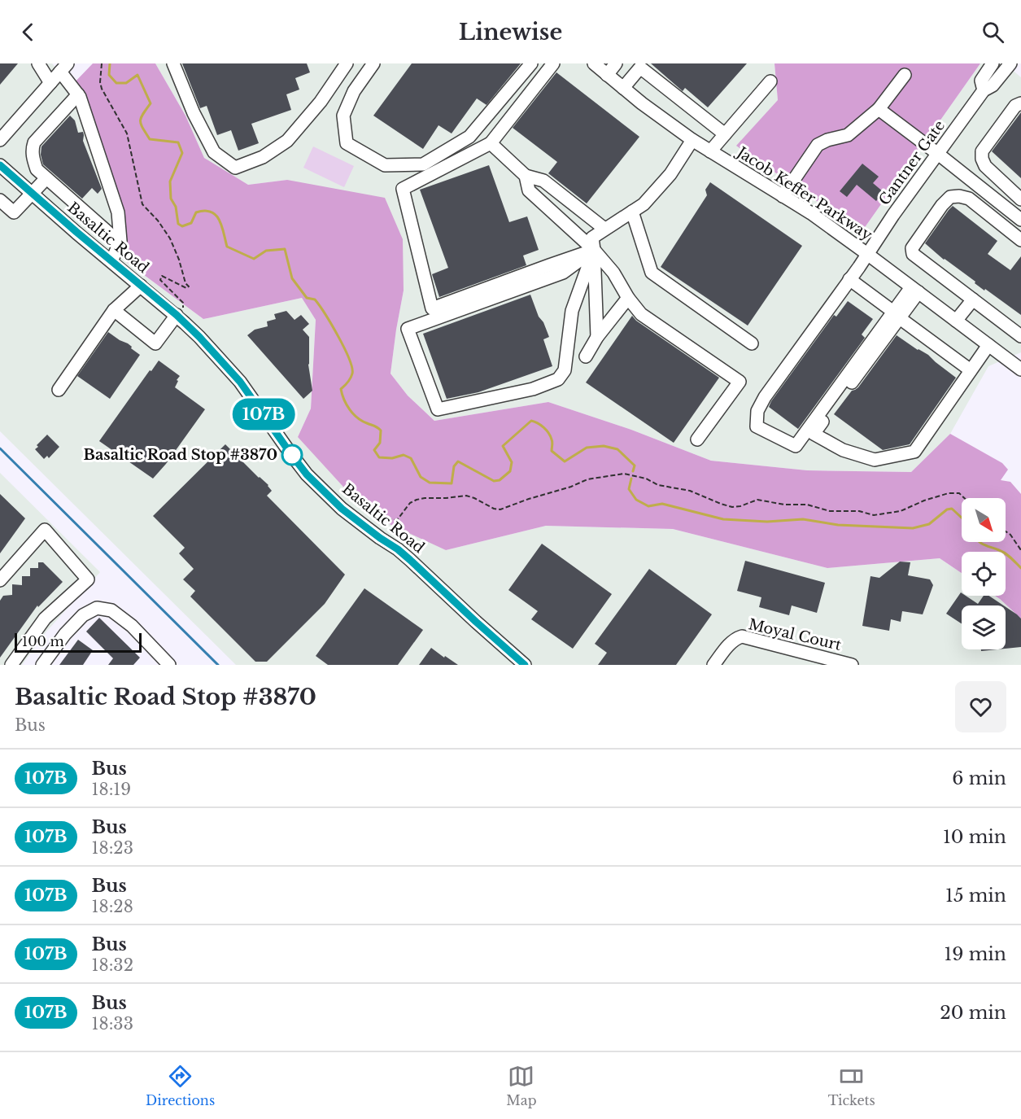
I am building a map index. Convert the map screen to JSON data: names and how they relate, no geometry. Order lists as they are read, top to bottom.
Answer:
{
  "streets": {
    "street": [
      "Gantner Gate",
      "Jacob Keffer Parkway",
      "Basaltic Road",
      "Moyal Court"
    ]
  },
  "crossings": [
    ["Gantner Gate", "Jacob Keffer Parkway"]
  ],
  "places": ["Basaltic Road Stop #3870"],
  "lines": ["bus line 107B"],
  "scale_bar": "100 m",
  "north": "bottom right",
  "page": {
    "header": "Linewise",
    "on_map": "107B",
    "scale": "100 m",
    "heading": ["Basaltic Road Stop #3870", "Bus"],
    "list": [
      {
        "mark": "107B",
        "name": "Bus",
        "note": "18:19",
        "value": "6 min"
      },
      {
        "mark": "107B",
        "name": "Bus",
        "note": "18:23",
        "value": "10 min"
      },
      {
        "mark": "107B",
        "name": "Bus",
        "note": "18:28",
        "value": "15 min"
      },
      {
        "mark": "107B",
        "name": "Bus",
        "note": "18:32",
        "value": "19 min"
      },
      {
        "mark": "107B",
        "name": "Bus",
        "note": "18:33",
        "value": "20 min"
      }
    ],
    "tabs": ["Directions", "Map", "Tickets"]
  }
}
